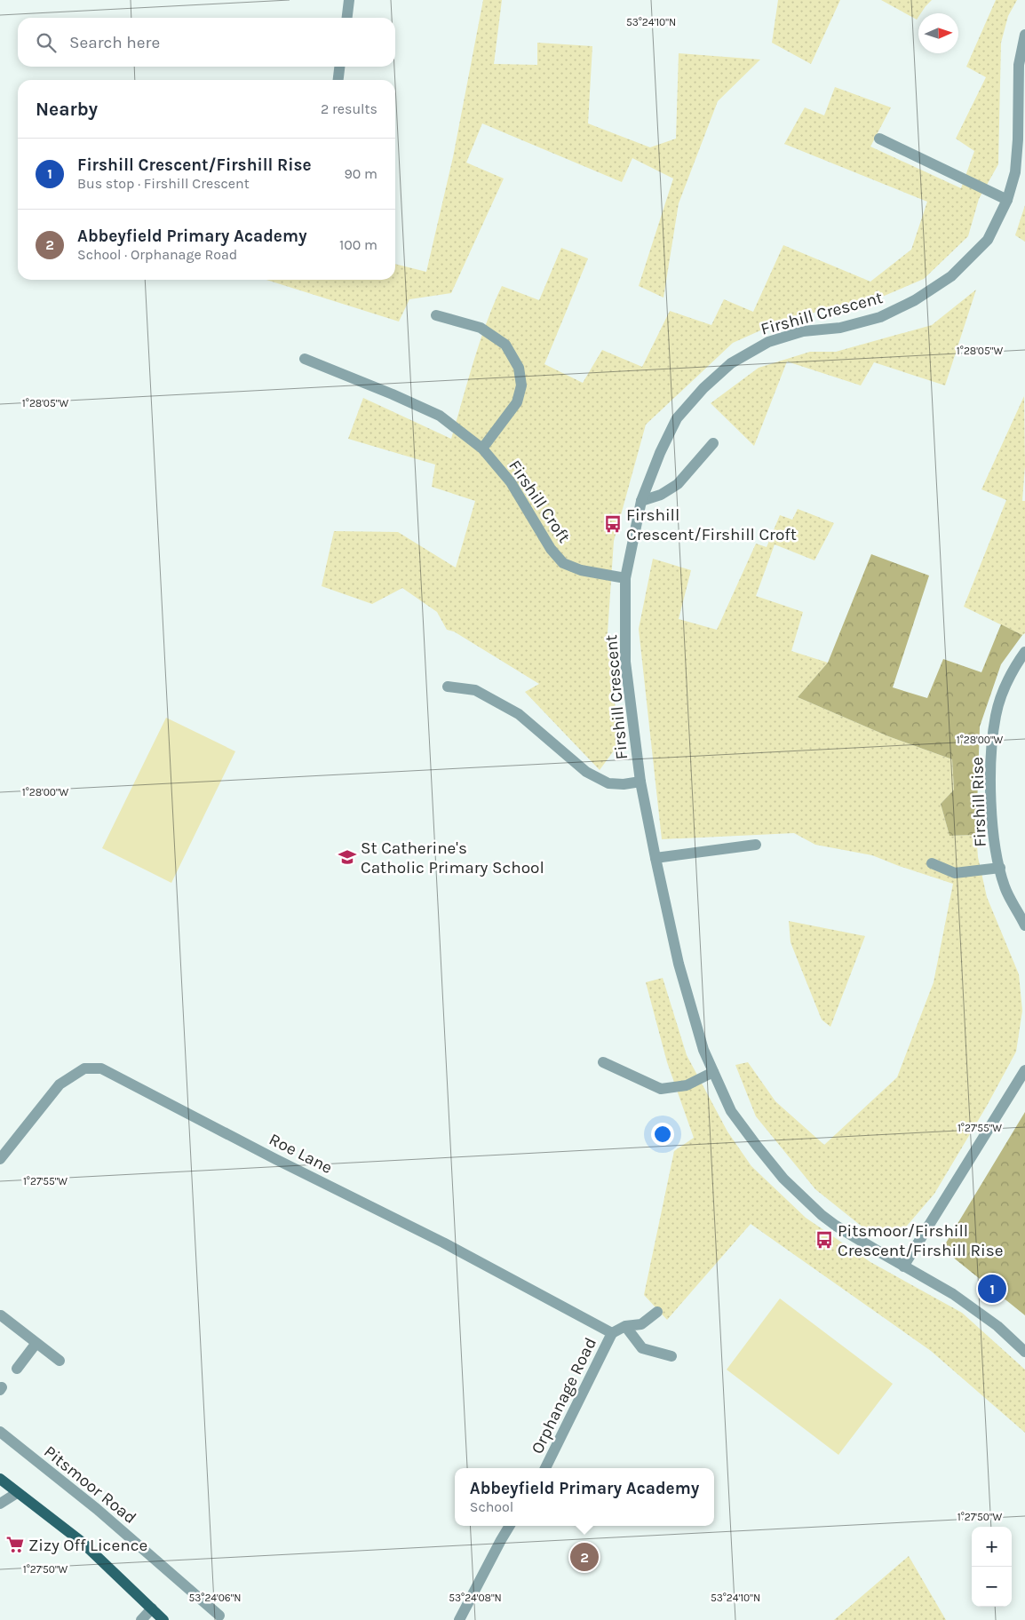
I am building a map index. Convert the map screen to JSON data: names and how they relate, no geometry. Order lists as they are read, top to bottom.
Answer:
{
  "streets": {
    "street": [
      "Firshill Crescent",
      "Firshill Croft",
      "Firshill Rise",
      "Roe Lane",
      "Orphanage Road",
      "Pitsmoor Road"
    ]
  },
  "crossings": [
    ["Firshill Crescent", "Firshill Croft"],
    ["Roe Lane", "Orphanage Road"]
  ],
  "places": {
    "bus stop": ["Firshill Crescent/Firshill Croft", "Pitsmoor/Firshill Crescent/Firshill Rise"],
    "school or university": ["St Catherine's Catholic Primary School"],
    "supermarket": ["Zizy Off Licence"]
  },
  "north": "right",
  "page": {
    "search": "Search here",
    "heading": ["Nearby", "2 results"],
    "list": [
      {
        "mark": "1",
        "name": "Firshill Crescent/Firshill Rise",
        "note": "Bus stop · Firshill Crescent",
        "value": "90 m"
      },
      {
        "mark": "2",
        "name": "Abbeyfield Primary Academy",
        "note": "School · Orphanage Road",
        "value": "100 m"
      }
    ],
    "pins": ["1", "2"],
    "popup": ["Abbeyfield Primary Academy", "School"],
    "map_buttons": ["+", "−"]
  },
  "coordinates": [
    "53°24'10\"N",
    "1°28'05\"W",
    "1°28'00\"W",
    "1°27'55\"W",
    "1°27'50\"W",
    "53°24'06\"N",
    "53°24'08\"N"
  ]
}
